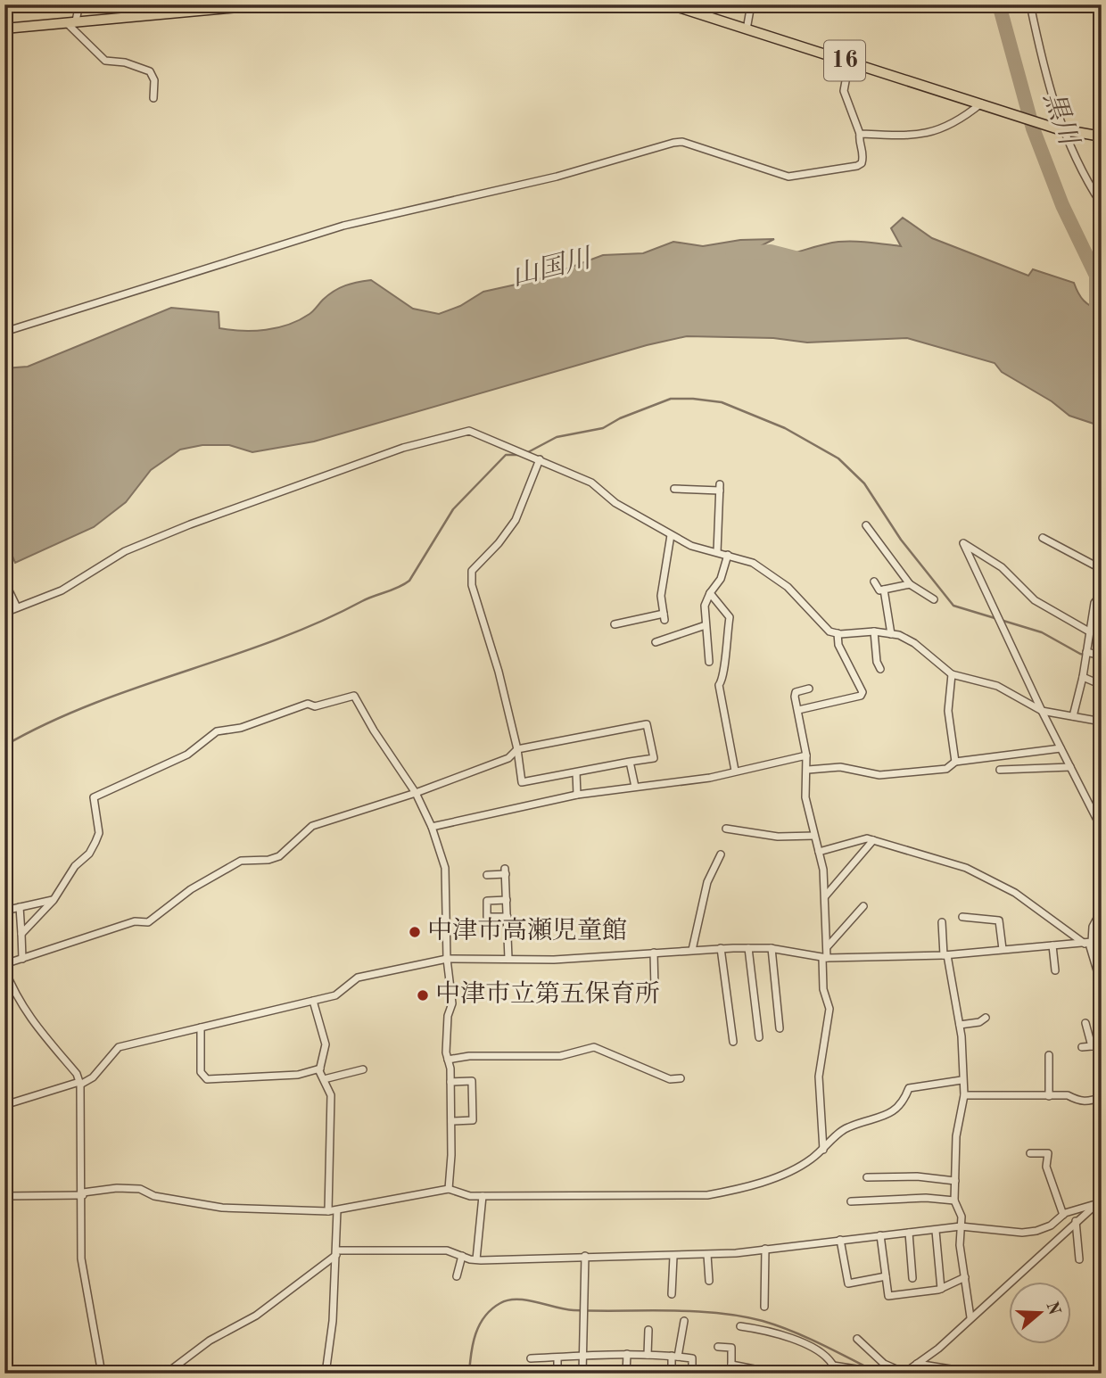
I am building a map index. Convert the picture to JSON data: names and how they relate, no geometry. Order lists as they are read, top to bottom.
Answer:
{
  "streets": {
    "main road": ["16"]
  },
  "water": ["黒川", "山国川"],
  "places": ["中津市高瀬児童館", "中津市立第五保育所"],
  "north": "right"
}
